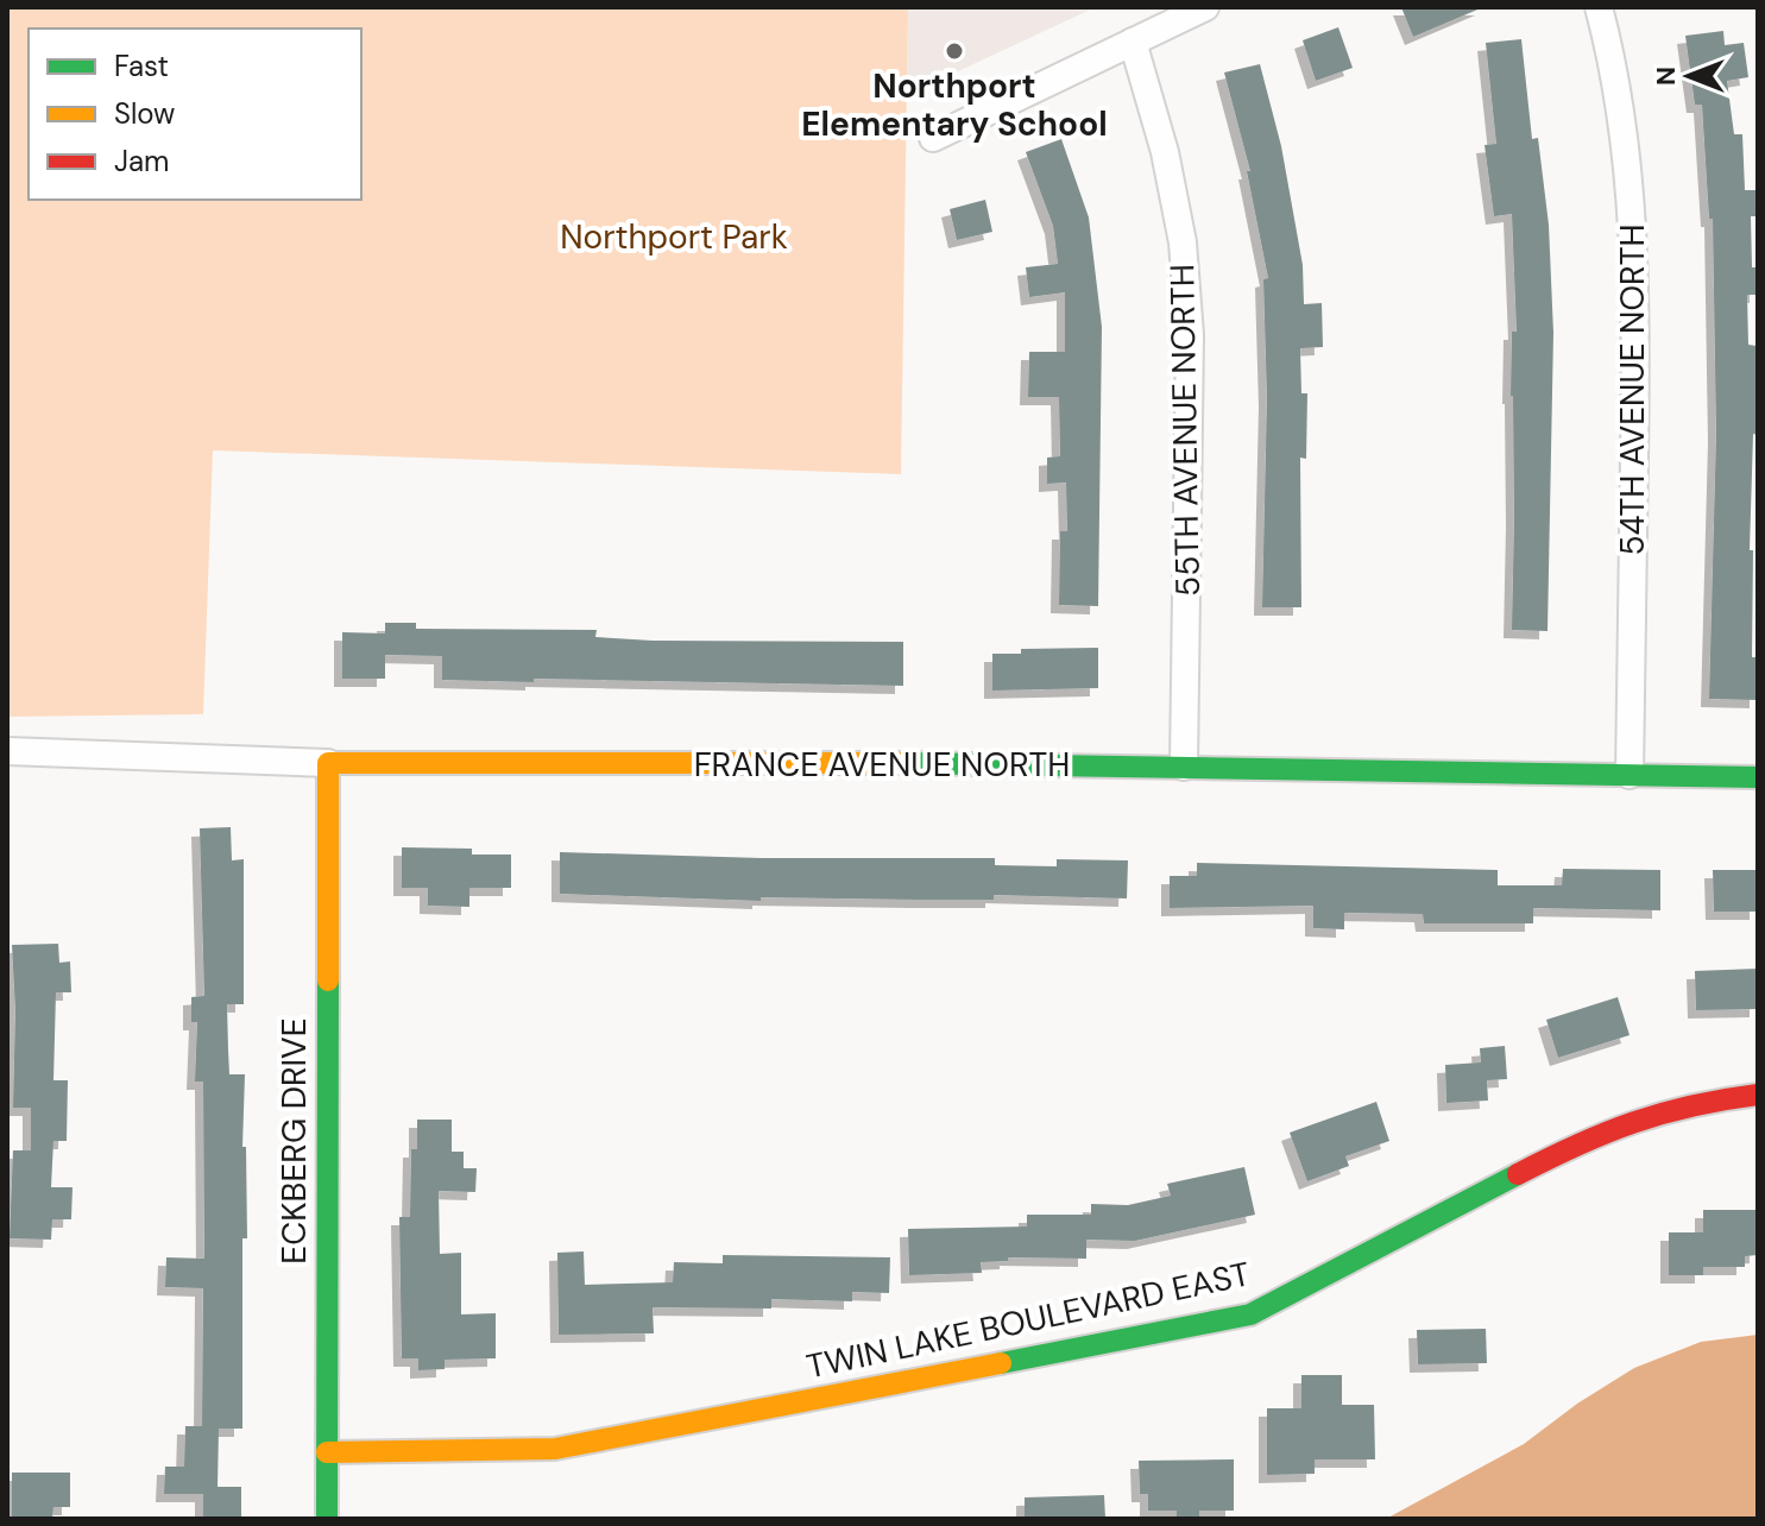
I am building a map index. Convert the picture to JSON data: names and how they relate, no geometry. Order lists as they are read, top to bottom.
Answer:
{
  "streets": {
    "street": [
      "54TH AVENUE NORTH",
      "55TH AVENUE NORTH",
      "FRANCE AVENUE NORTH",
      "ECKBERG DRIVE",
      "TWIN LAKE BOULEVARD EAST"
    ]
  },
  "crossings": [
    ["54TH AVENUE NORTH", "FRANCE AVENUE NORTH"],
    ["55TH AVENUE NORTH", "FRANCE AVENUE NORTH"],
    ["FRANCE AVENUE NORTH", "ECKBERG DRIVE"],
    ["ECKBERG DRIVE", "TWIN LAKE BOULEVARD EAST"]
  ],
  "parks": ["Northport Park"],
  "places": ["Northport Elementary School"],
  "legend": ["Fast", "Slow", "Jam"],
  "north": "left"
}
